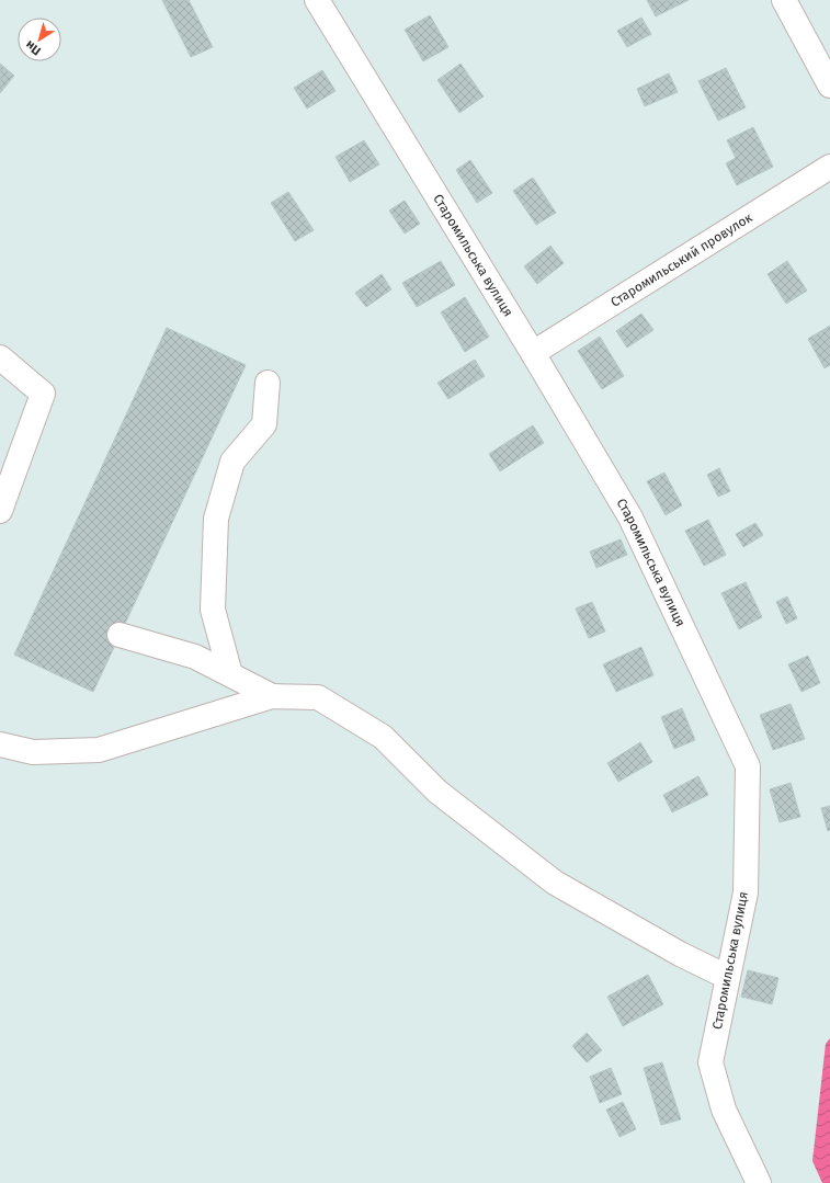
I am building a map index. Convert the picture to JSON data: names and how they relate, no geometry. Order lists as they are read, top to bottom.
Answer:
{
  "streets": {
    "street": ["Старомильська вулиця", "Старомильський провулок"]
  },
  "crossings": [
    ["Старомильська вулиця", "Старомильський провулок"]
  ],
  "north": "bottom left"
}
